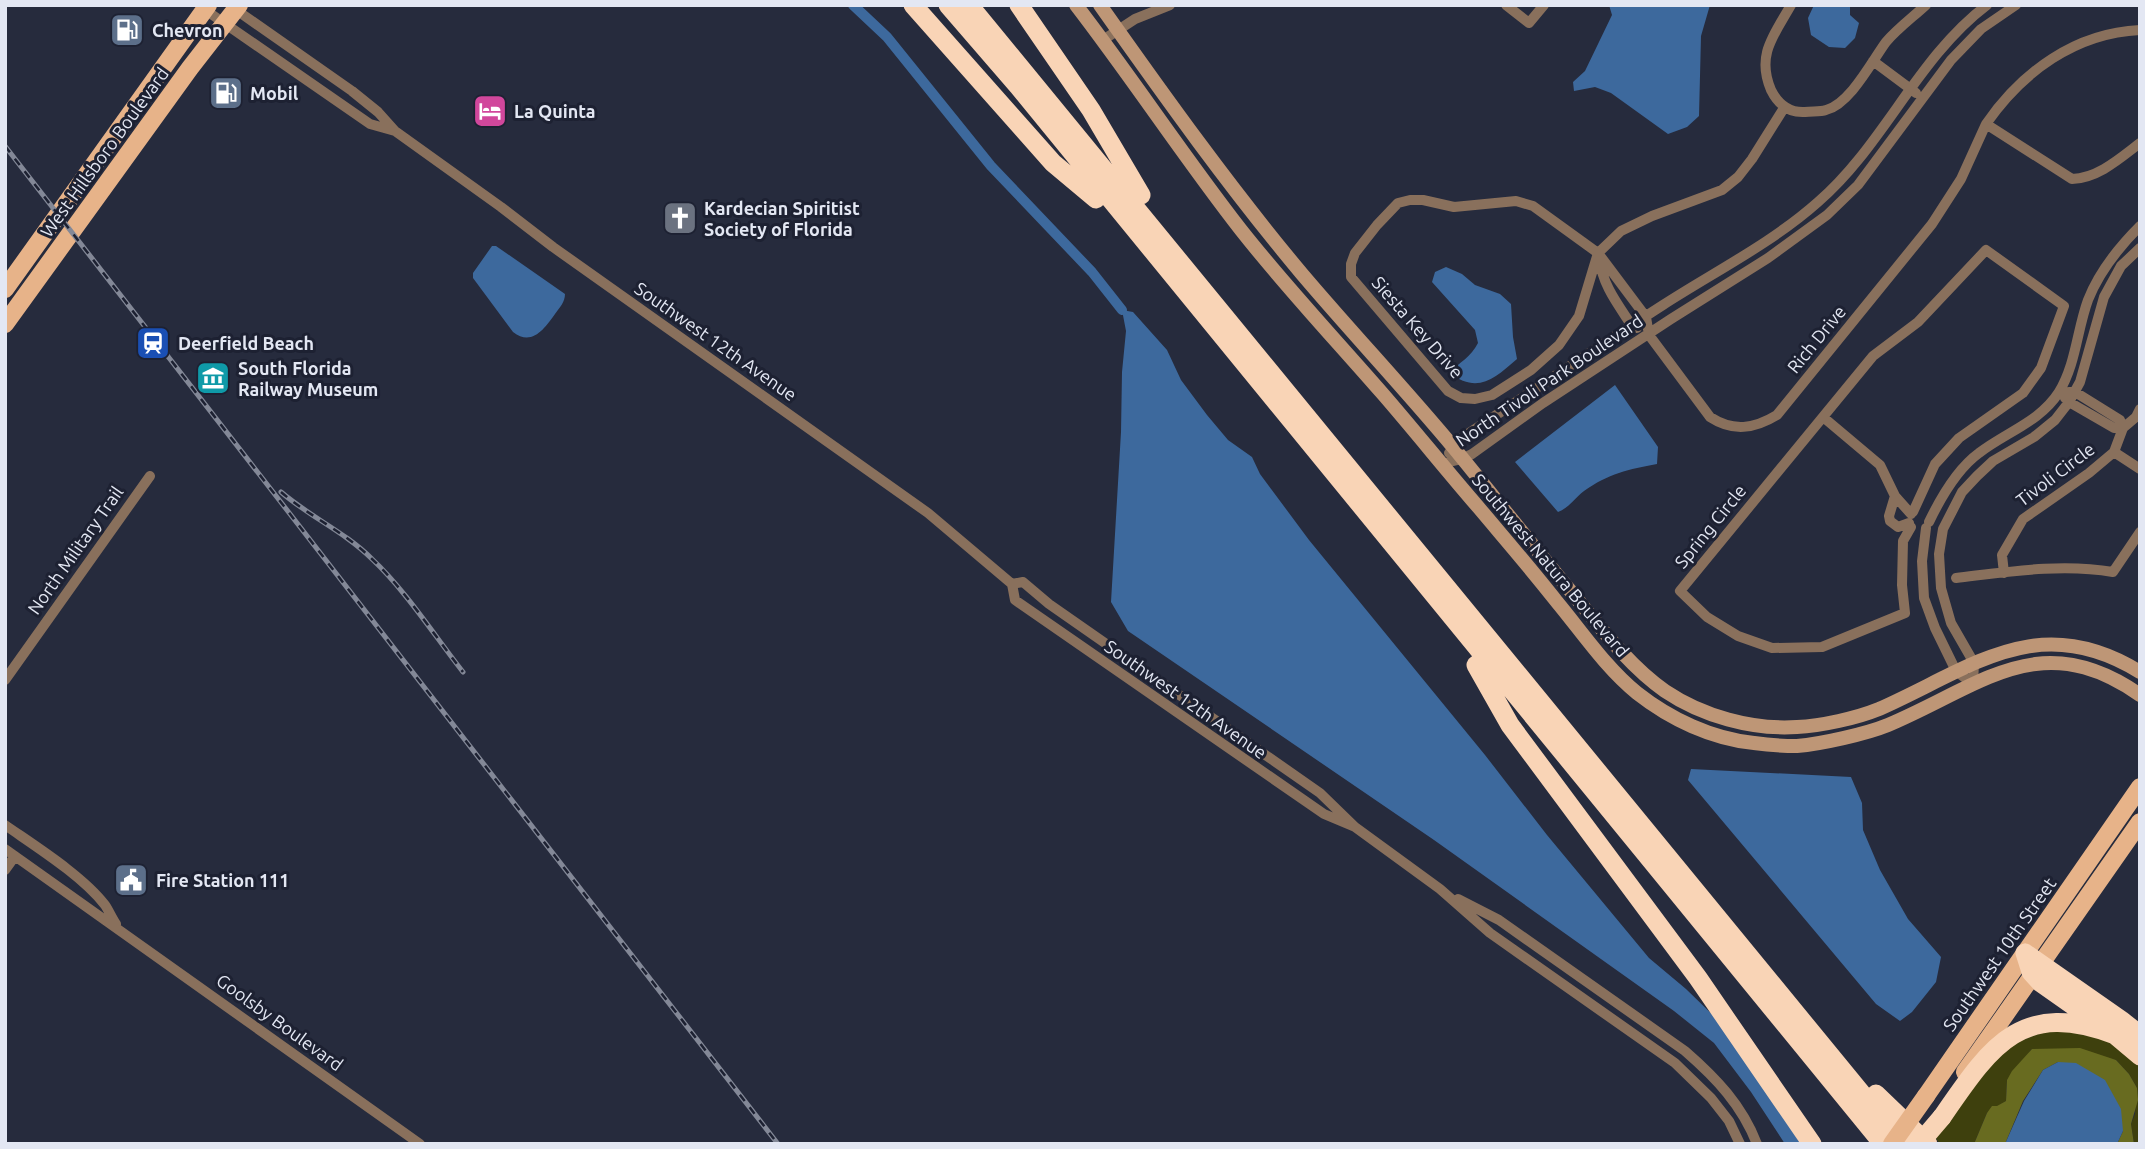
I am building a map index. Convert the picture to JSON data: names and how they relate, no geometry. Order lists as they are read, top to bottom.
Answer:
{
  "streets": {
    "main road": ["West Hillsboro Boulevard", "Southwest 10th Street"],
    "street": [
      "Siesta Key Drive",
      "Rich Drive",
      "Southwest 12th Avenue",
      "North Tivoli Park Boulevard",
      "Tivoli Circle",
      "Spring Circle",
      "North Military Trail",
      "Southwest Natura Boulevard",
      "Goolsby Boulevard"
    ]
  },
  "crossings": [
    ["West Hillsboro Boulevard", "Southwest 12th Avenue"],
    ["Rich Drive", "North Tivoli Park Boulevard"],
    ["North Tivoli Park Boulevard", "Southwest Natura Boulevard"]
  ],
  "places": {
    "fuel station": ["Chevron", "Mobil"],
    "hotel": ["La Quinta"],
    "church": ["Kardecian Spiritist Society of Florida"],
    "station": ["Deerfield Beach"],
    "museum": ["South Florida Railway Museum"],
    "public building": ["Fire Station 111"]
  }
}
